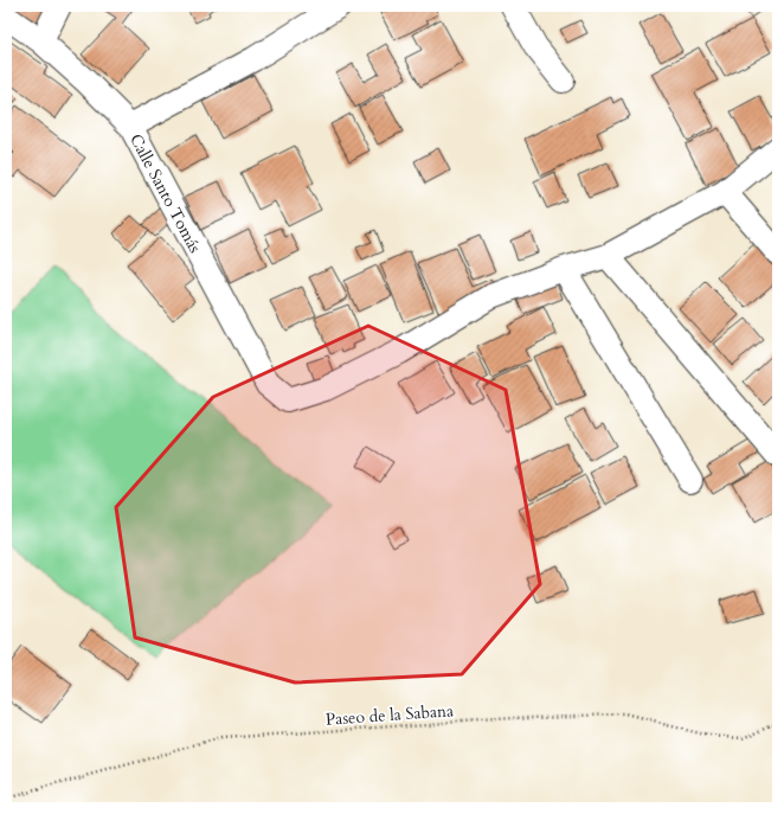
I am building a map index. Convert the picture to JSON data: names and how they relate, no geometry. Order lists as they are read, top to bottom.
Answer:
{
  "streets": {
    "street": ["Calle Santo Tomás"],
    "path": ["Paseo de la Sabana"]
  }
}
